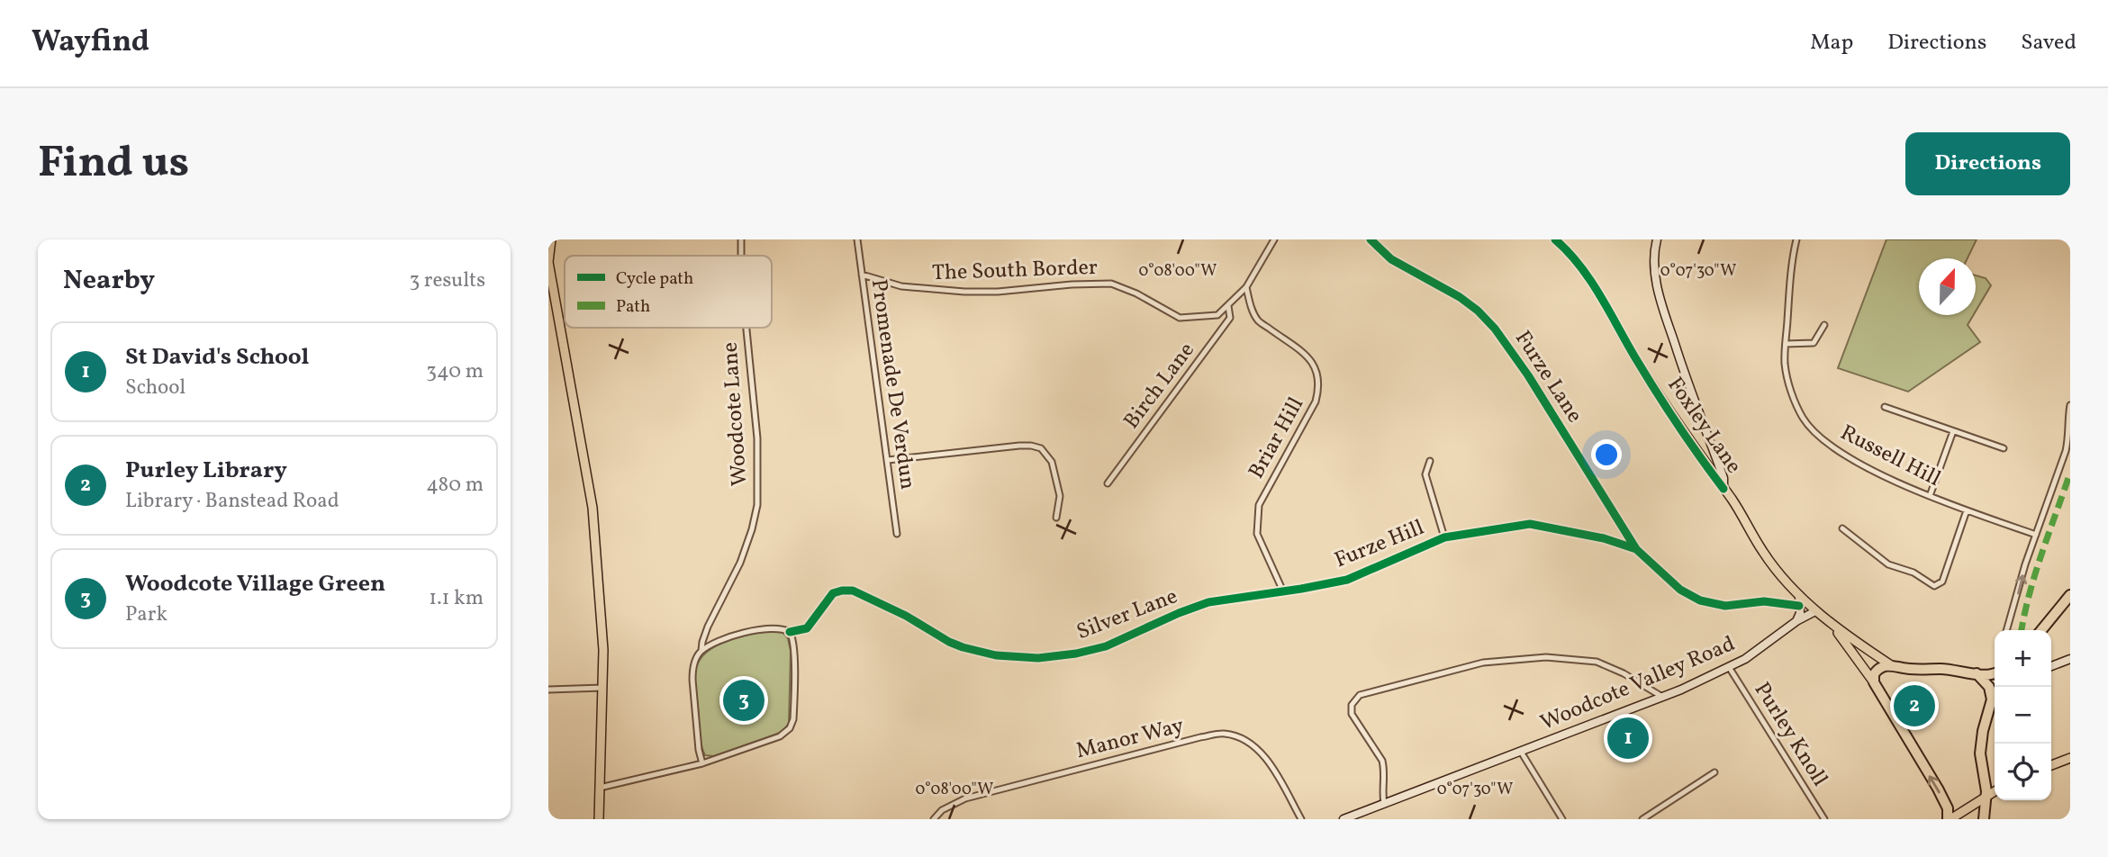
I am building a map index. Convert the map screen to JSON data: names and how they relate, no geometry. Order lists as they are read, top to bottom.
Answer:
{
  "streets": {
    "main road": ["Foxley Lane"],
    "street": [
      "The South Border",
      "Furze Lane",
      "Promenade De Verdun",
      "Birch Lane",
      "Woodcote Lane",
      "Briar Hill",
      "Russell Hill",
      "Furze Hill",
      "Silver Lane",
      "Woodcote Valley Road",
      "Purley Knoll",
      "Manor Way"
    ]
  },
  "crossings": [
    ["The South Border", "Promenade De Verdun"],
    ["The South Border", "Birch Lane"],
    ["The South Border", "Briar Hill"],
    ["Furze Lane", "Furze Hill"],
    ["Foxley Lane", "Woodcote Valley Road"],
    ["Briar Hill", "Furze Hill"],
    ["Briar Hill", "Silver Lane"],
    ["Furze Hill", "Silver Lane"],
    ["Woodcote Valley Road", "Purley Knoll"]
  ],
  "legend": ["Cycle path", "Path"],
  "north": "top",
  "page": {
    "header": "Wayfind",
    "nav": ["Map", "Directions", "Saved"],
    "buttons": "Directions",
    "title": "Find us",
    "heading": ["Nearby", "3 results"],
    "list": [
      {
        "mark": "1",
        "name": "St David's School",
        "note": "School",
        "value": "340 m"
      },
      {
        "mark": "2",
        "name": "Purley Library",
        "note": "Library · Banstead Road",
        "value": "480 m"
      },
      {
        "mark": "3",
        "name": "Woodcote Village Green",
        "note": "Park",
        "value": "1.1 km"
      }
    ],
    "map_buttons": ["+", "−"],
    "pins": ["3", "2", "1"]
  },
  "coordinates": ["0°08'00\"W", "0°07'30\"W"]
}
